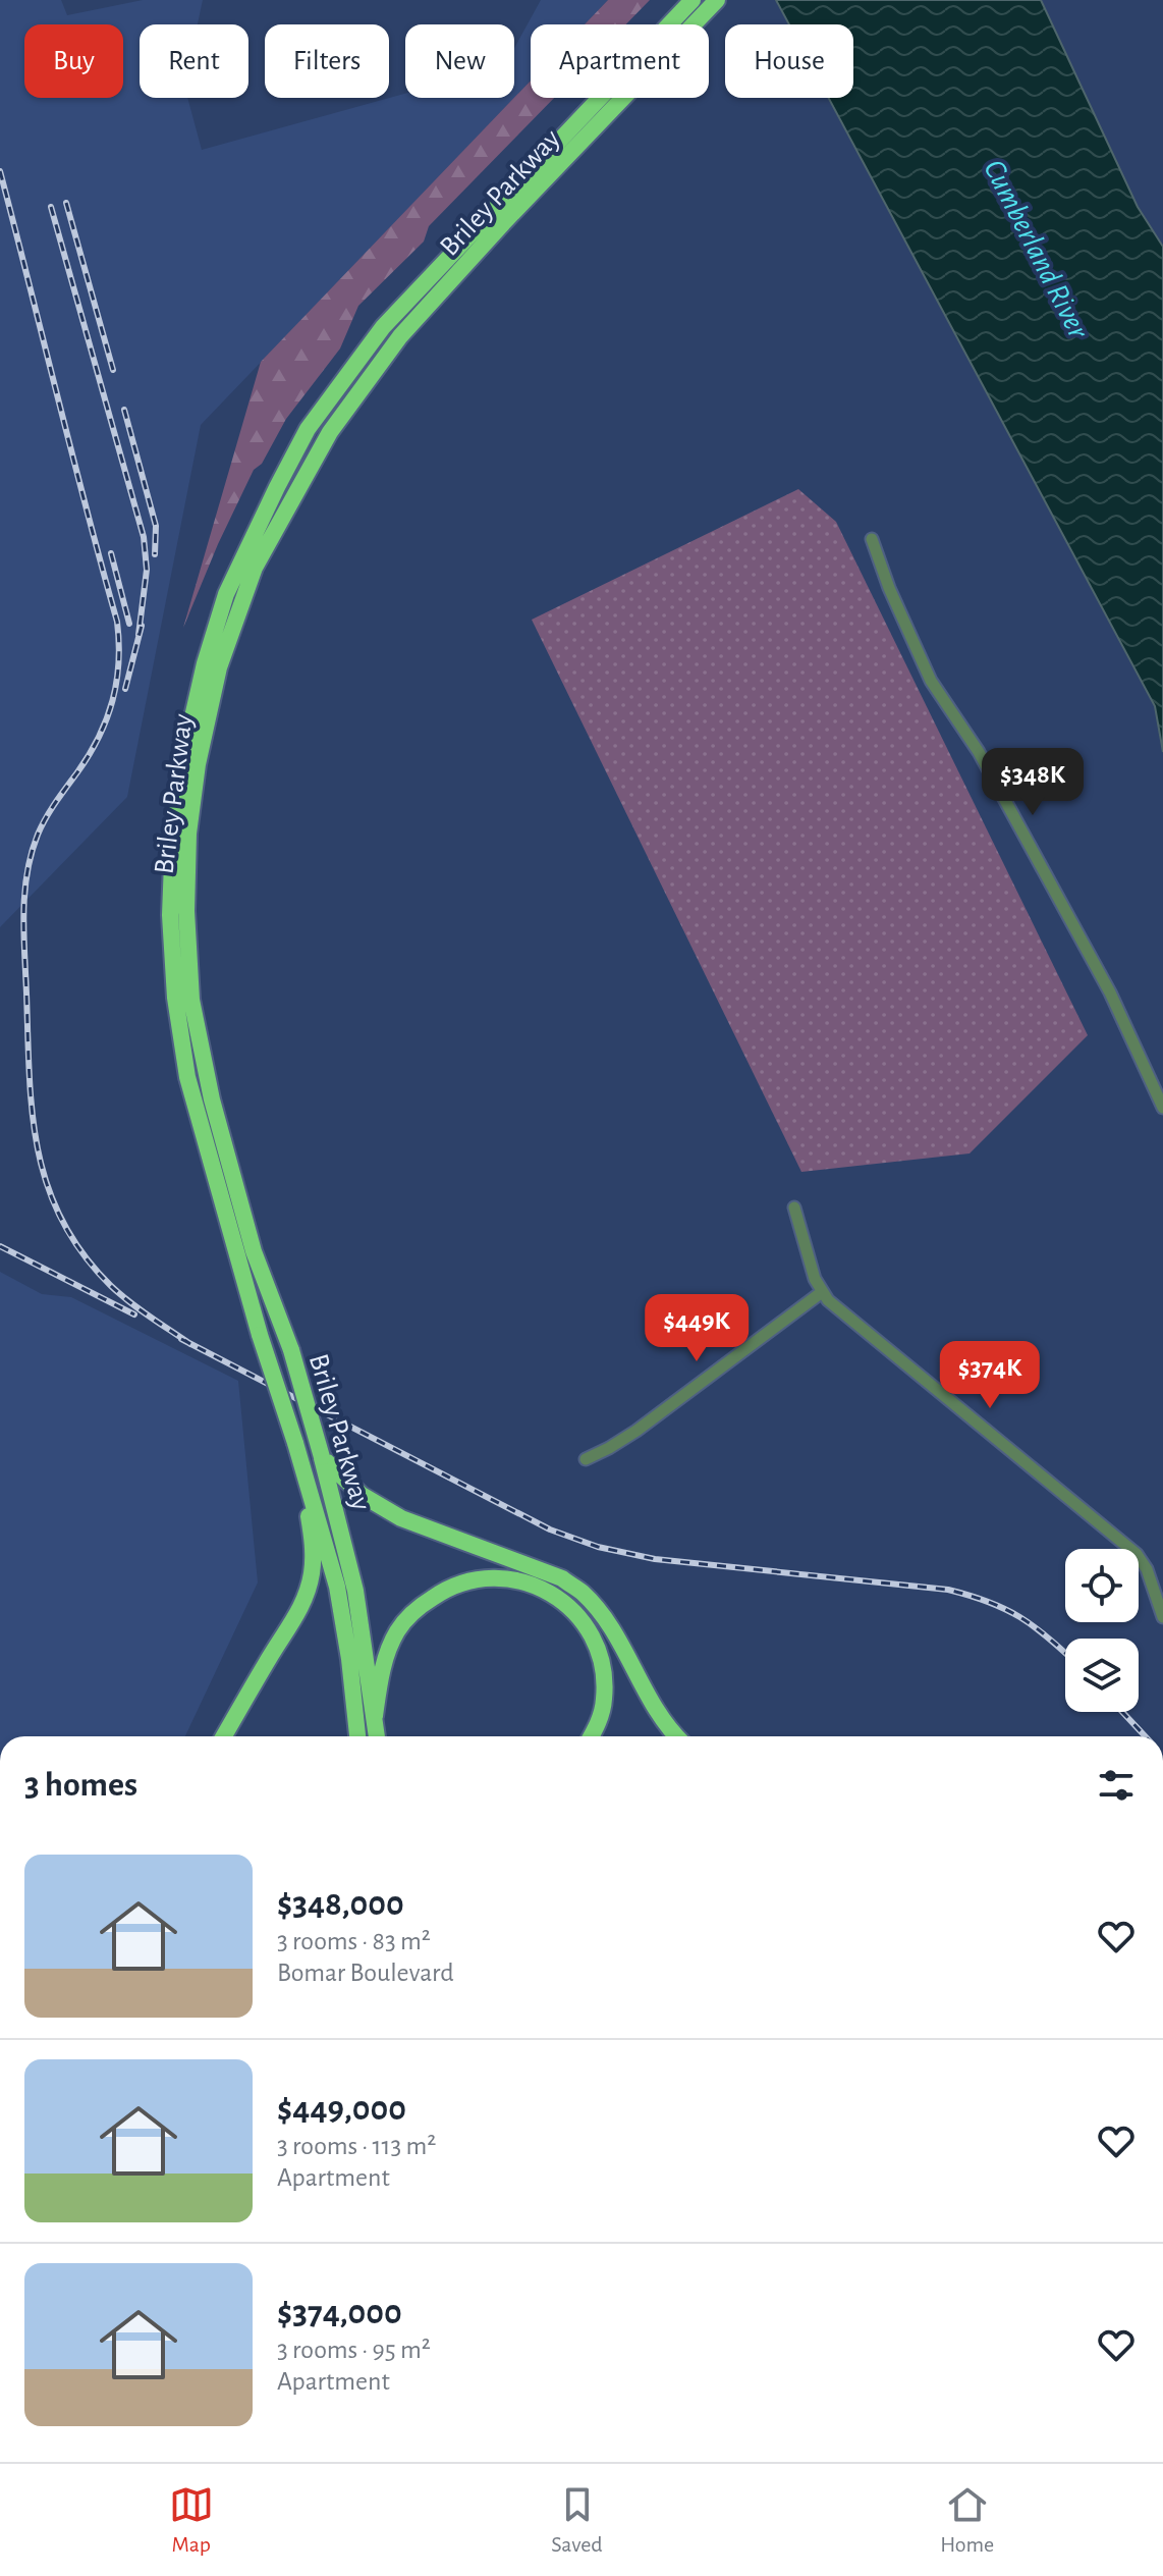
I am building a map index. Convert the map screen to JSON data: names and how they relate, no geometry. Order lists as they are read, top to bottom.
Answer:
{
  "streets": {
    "highway": ["Briley Parkway"]
  },
  "water": ["Cumberland River"],
  "page": {
    "chip": [
      "Buy",
      "Rent",
      "Filters",
      "New",
      "Apartment",
      "House"
    ],
    "price": ["$348K", "$449K", "$374K"],
    "heading": "3 homes",
    "list": [
      {
        "name": "$348,000",
        "note": "3 rooms · 83 m² · Bomar Boulevard"
      },
      {
        "name": "$449,000",
        "note": "3 rooms · 113 m² · Apartment"
      },
      {
        "name": "$374,000",
        "note": "3 rooms · 95 m² · Apartment"
      }
    ],
    "tabs": ["Map", "Saved", "Home"]
  }
}
